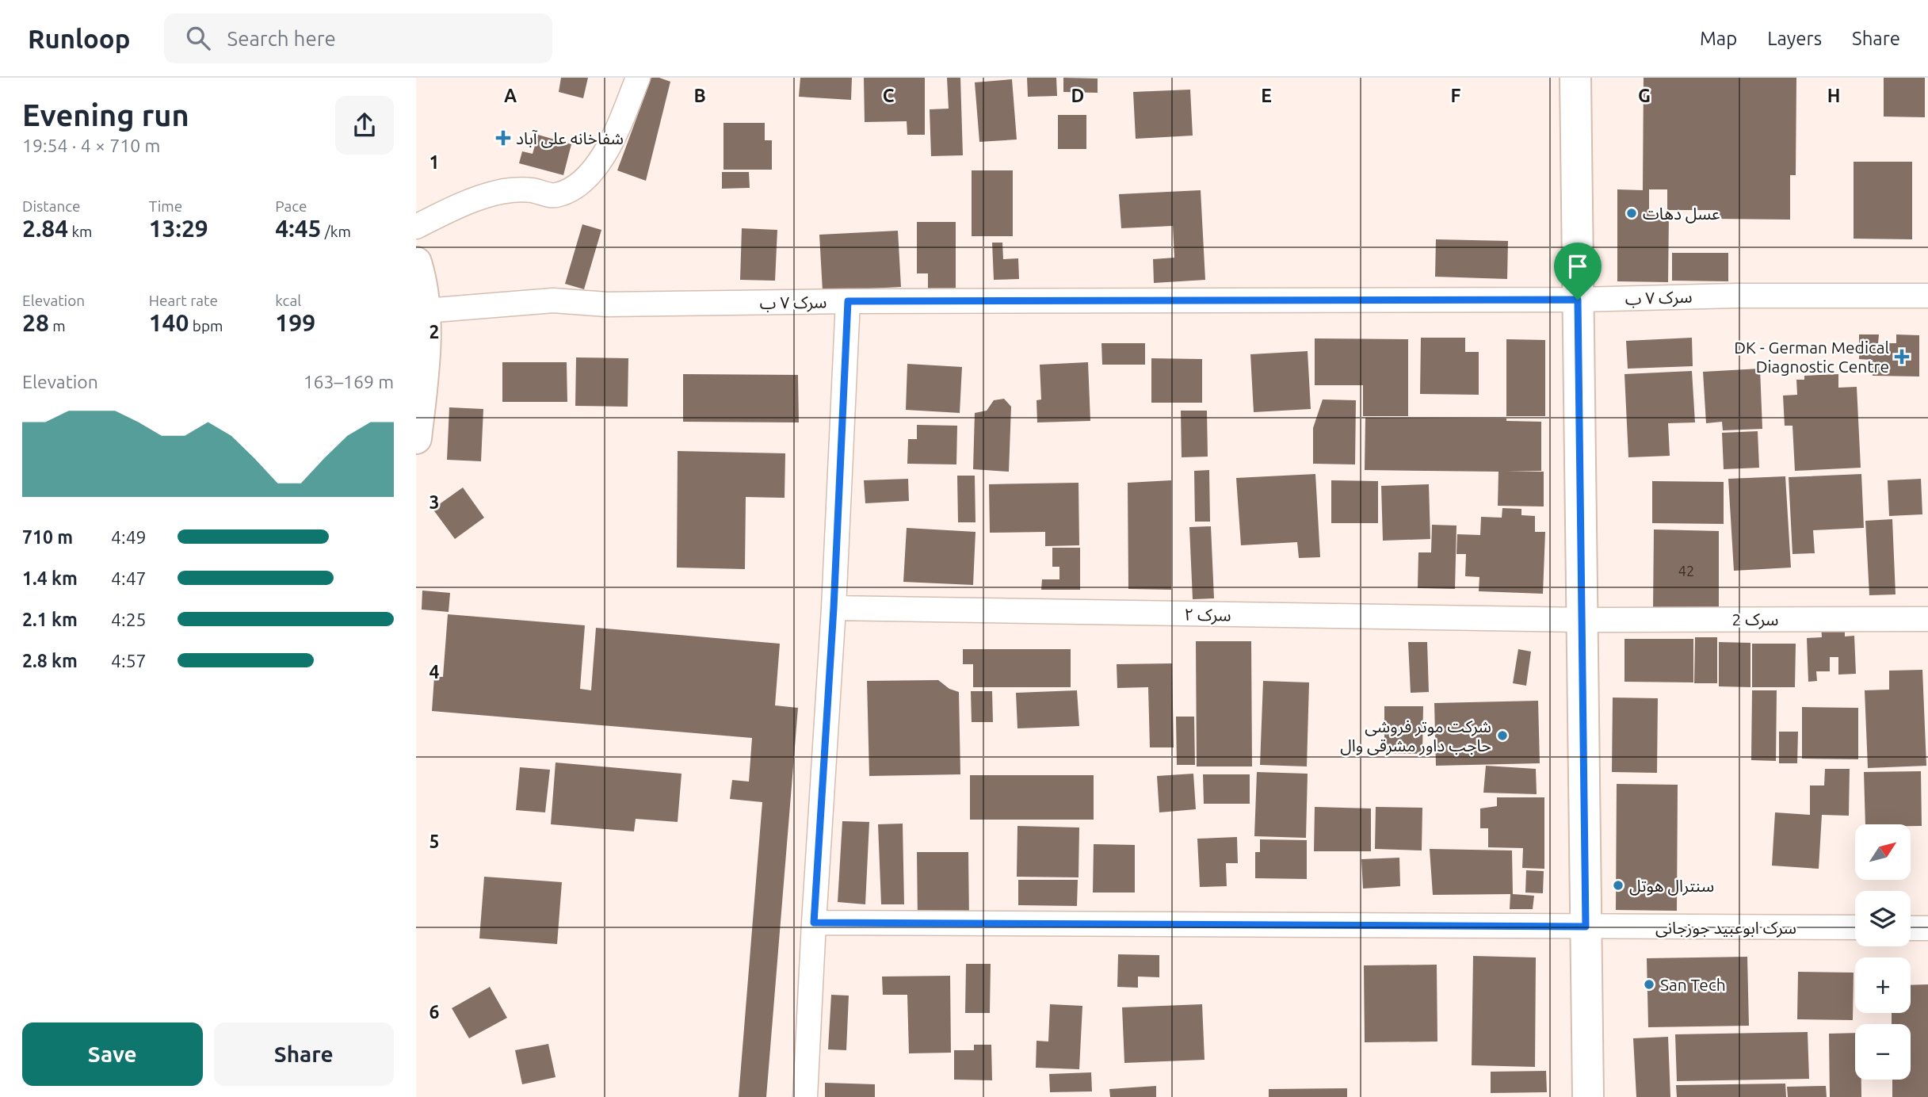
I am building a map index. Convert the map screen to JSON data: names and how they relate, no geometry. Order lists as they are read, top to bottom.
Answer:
{
  "streets": {
    "street": [
      "سرک ۷ ب",
      "سرک ۲",
      "سرک 2",
      "سرک ابوعبید جوزجانی"
    ]
  },
  "crossings": [
    ["سرک ۲", "سرک 2"]
  ],
  "places": {
    "health": ["شفاخانه علی آباد", "DK - German Medical Diagnostic Centre"],
    "other": [
      "عسل دهات",
      "شرکت موتر فروشی حاجب داور مشرقی وال",
      "سنترال هوتل",
      "San Tech"
    ]
  },
  "house_numbers": ["42"],
  "north": "top right",
  "page": {
    "header": "Runloop",
    "search": "Search here",
    "nav": ["Map", "Layers", "Share"],
    "heading": ["Evening run", "19:54 · 4 × 710 m"],
    "stats": [
      ["Distance", "2.84 km"],
      ["Time", "13:29"],
      ["Pace", "4:45 /km"],
      ["Elevation", "28 m"],
      ["Heart rate", "140 bpm"],
      ["kcal", "199"]
    ],
    "chart": ["Elevation", "163–169 m"],
    "list": [
      {
        "name": "710 m",
        "note": "4:49"
      },
      {
        "name": "1.4 km",
        "note": "4:47"
      },
      {
        "name": "2.1 km",
        "note": "4:25"
      },
      {
        "name": "2.8 km",
        "note": "4:57"
      }
    ],
    "map_buttons": ["+", "−"],
    "buttons": ["Save", "Share"]
  },
  "grid": {
    "columns": [
      "A",
      "B",
      "C",
      "D",
      "E",
      "F",
      "G",
      "H"
    ],
    "rows": [
      "1",
      "2",
      "3",
      "4",
      "5",
      "6"
    ]
  }
}
